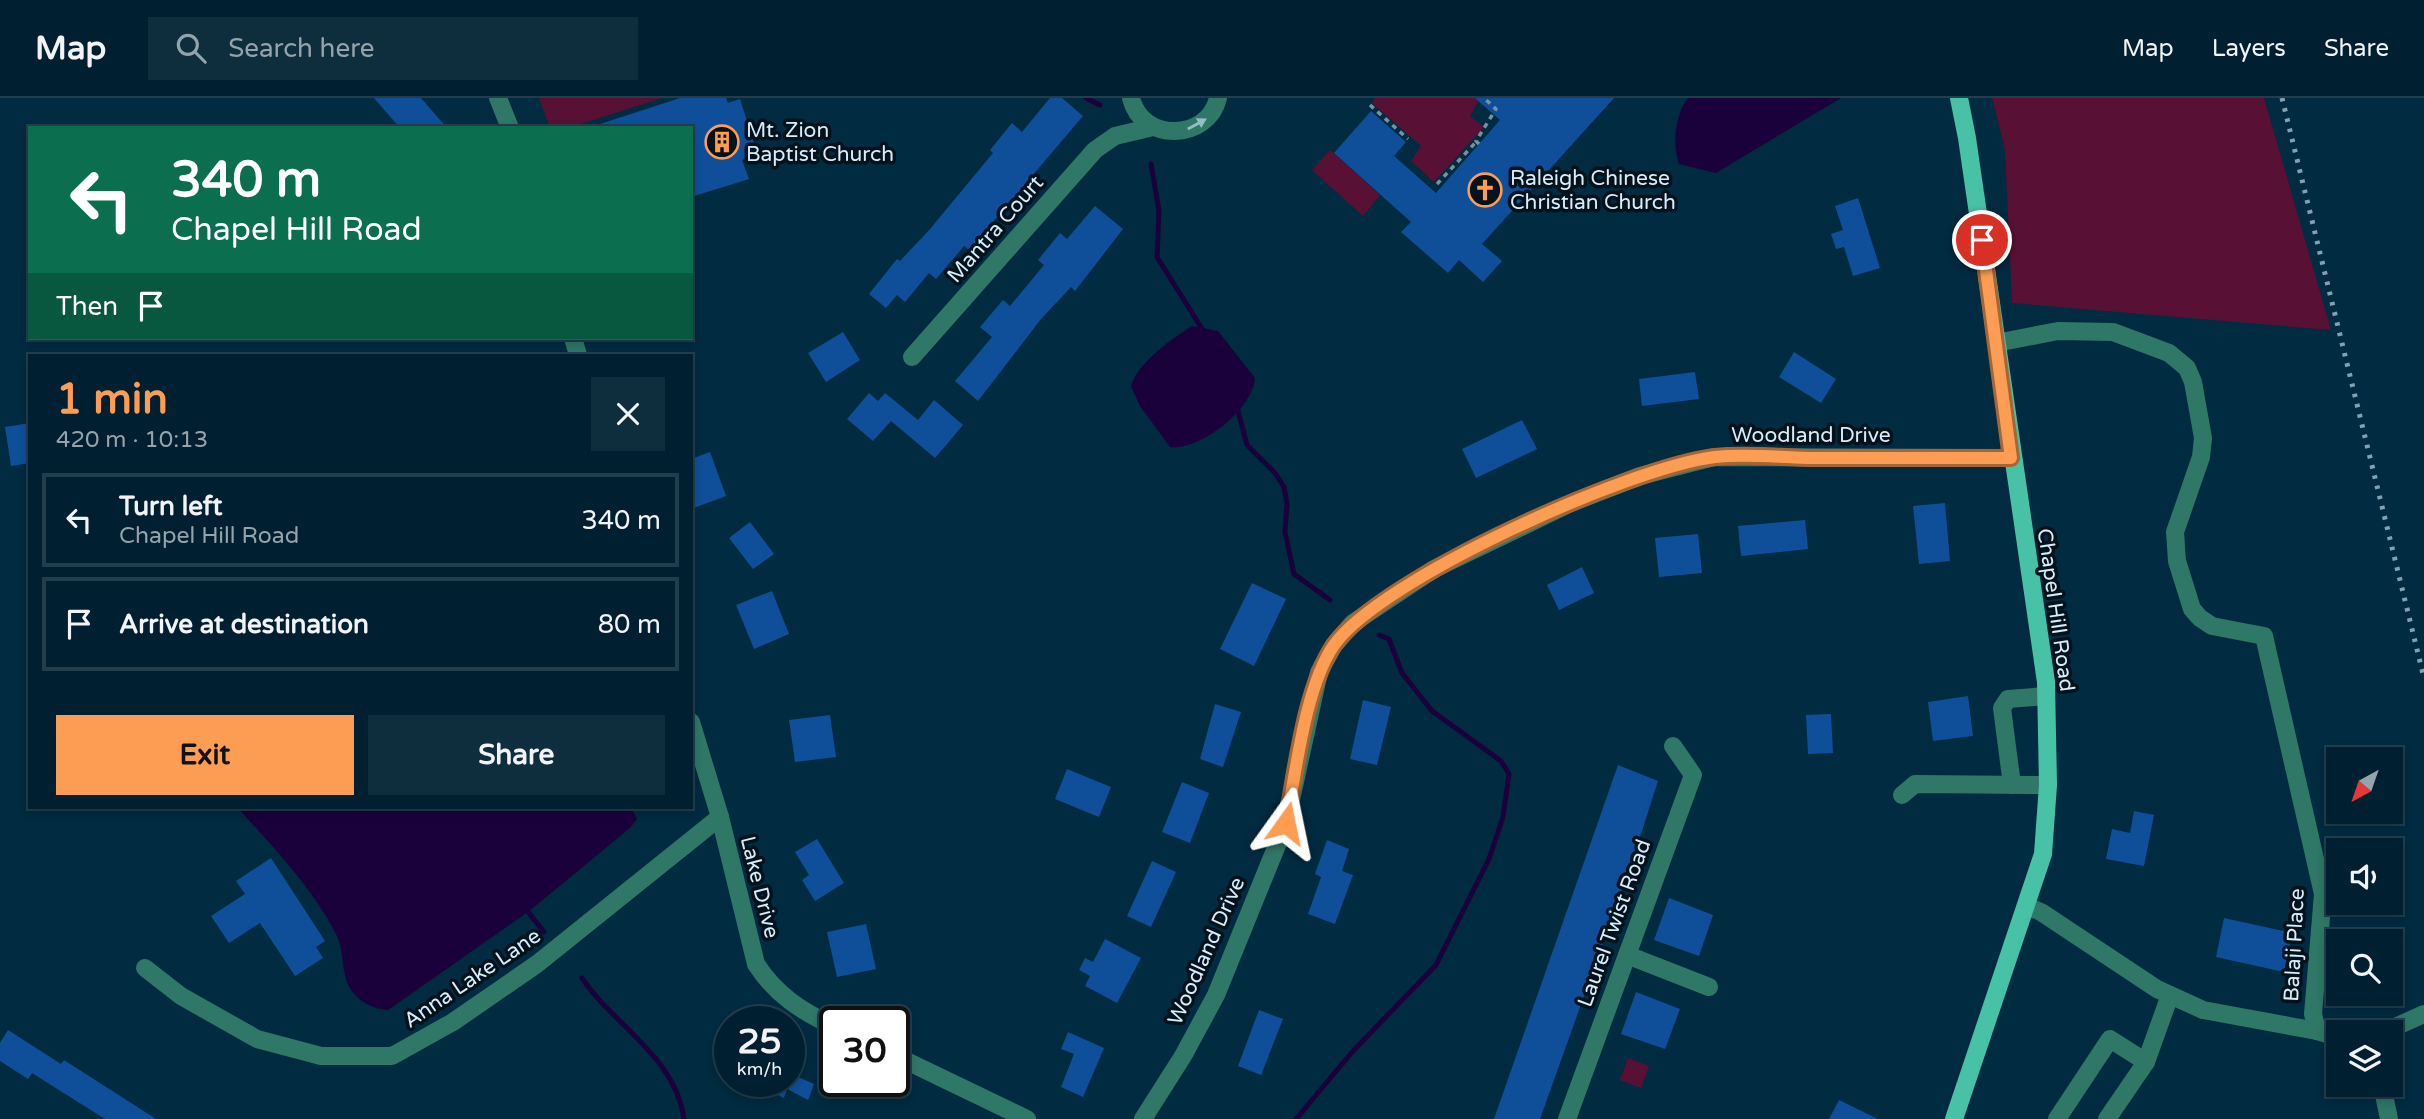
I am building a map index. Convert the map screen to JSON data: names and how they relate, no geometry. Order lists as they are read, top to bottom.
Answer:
{
  "streets": {
    "main road": ["Chapel Hill Road"],
    "street": [
      "Mantra Court",
      "Woodland Drive",
      "Lake Drive",
      "Laurel Twist Road",
      "Balaji Place",
      "Anna Lake Lane"
    ]
  },
  "crossings": [
    ["Woodland Drive", "Chapel Hill Road"],
    ["Chapel Hill Road", "Balaji Place"],
    ["Lake Drive", "Anna Lake Lane"]
  ],
  "places": {
    "building": ["Mt. Zion Baptist Church"],
    "church": ["Raleigh Chinese Christian Church"]
  },
  "north": "bottom left",
  "page": {
    "header": "Map",
    "search": "Search here",
    "nav": ["Map", "Layers", "Share"],
    "turn": ["340 m", "Chapel Hill Road"],
    "then": "Then",
    "heading": ["1 min", "420 m · 10:13"],
    "list": [
      {
        "name": "Turn left",
        "note": "Chapel Hill Road",
        "value": "340 m"
      },
      {
        "name": "Arrive at destination",
        "value": "80 m"
      }
    ],
    "buttons": ["Exit", "Share"],
    "speed": "25 km/h",
    "limit": "30"
  }
}
